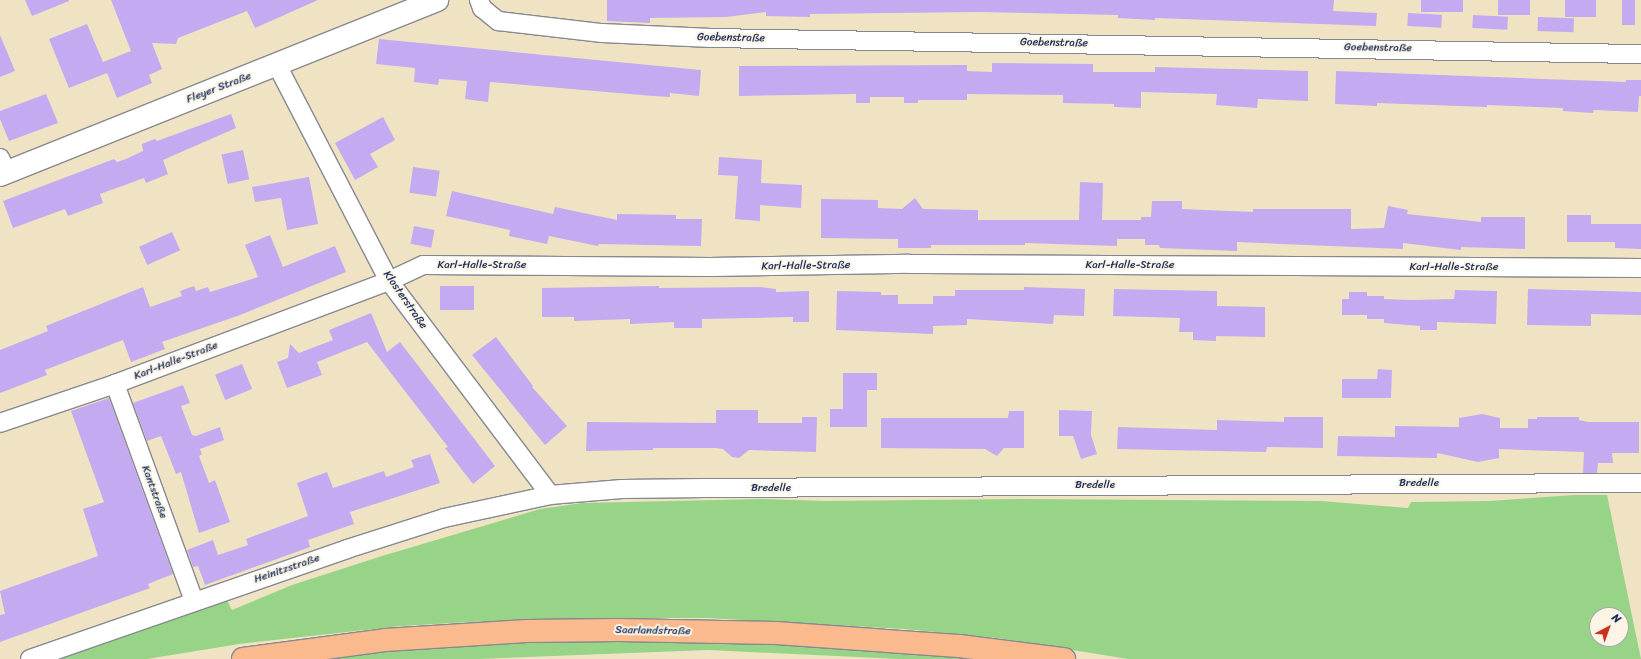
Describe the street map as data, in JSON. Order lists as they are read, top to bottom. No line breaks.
{"streets":{"highway":["Saarlandstraße"],"street":["Goebenstraße","Fleyer Straße","Karl-Halle-Straße","Klosterstraße","Bredelle","Kantstraße","Heinitzstraße"]},"crossings":[["Fleyer Straße","Klosterstraße"],["Karl-Halle-Straße","Klosterstraße"],["Karl-Halle-Straße","Kantstraße"],["Klosterstraße","Bredelle"],["Klosterstraße","Heinitzstraße"],["Bredelle","Heinitzstraße"],["Kantstraße","Heinitzstraße"]],"north":"top right"}
